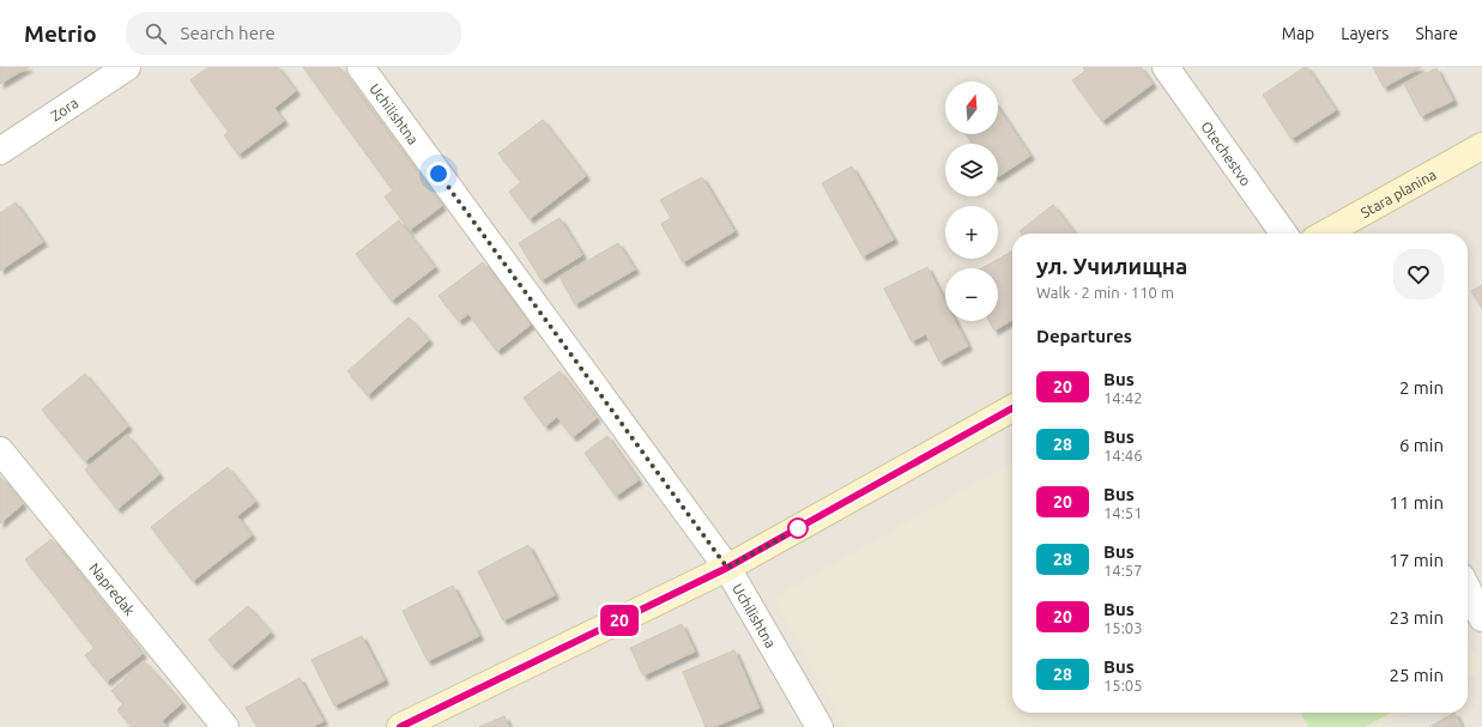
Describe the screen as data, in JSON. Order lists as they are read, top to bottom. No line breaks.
{"streets":{"street":["Zora","Uchilishtna","Otechestvo","Stara planina","Napredak"]},"lines":["bus line 20"],"north":"top","page":{"header":"Metrio","search":"Search here","nav":["Map","Layers","Share"],"on_map":"20","map_buttons":["+","−"],"heading":[["ул. Училищна","Walk · 2 min · 110 m"],"Departures"],"list":[{"mark":"20","name":"Bus","note":"14:42","value":"2 min"},{"mark":"28","name":"Bus","note":"14:46","value":"6 min"},{"mark":"20","name":"Bus","note":"14:51","value":"11 min"},{"mark":"28","name":"Bus","note":"14:57","value":"17 min"},{"mark":"20","name":"Bus","note":"15:03","value":"23 min"},{"mark":"28","name":"Bus","note":"15:05","value":"25 min"}]}}
